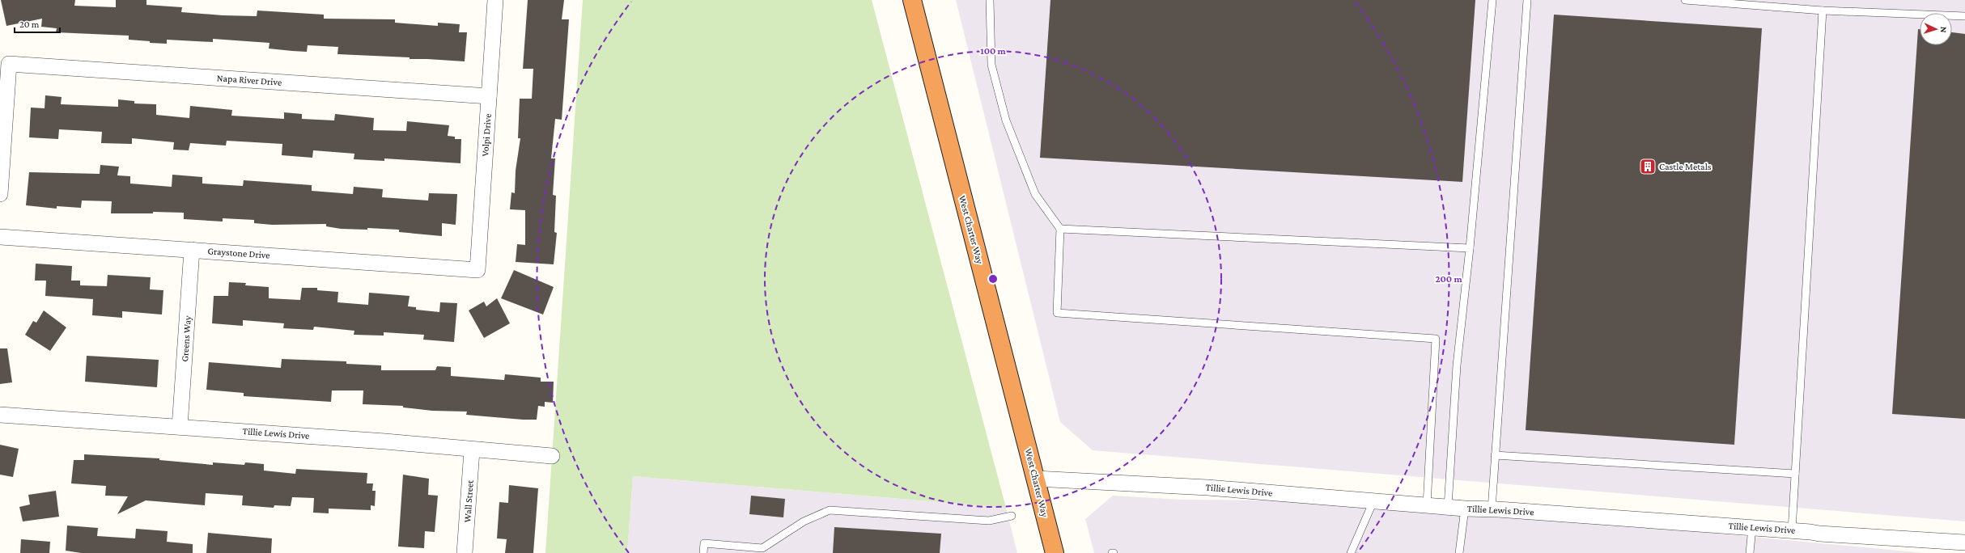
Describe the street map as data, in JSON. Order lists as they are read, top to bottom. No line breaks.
{"streets":{"highway":["West Charter Way"],"street":["Napa River Drive","Volpi Drive","Graystone Drive","Greens Way","Tillie Lewis Drive","Wall Street"]},"crossings":[["Napa River Drive","Volpi Drive"],["Volpi Drive","Graystone Drive"],["West Charter Way","Tillie Lewis Drive"],["Graystone Drive","Greens Way"],["Greens Way","Tillie Lewis Drive"],["Tillie Lewis Drive","Wall Street"]],"places":{"building":["Castle Metals"]},"scale_bar":"20 m","north":"right","rings":["100 m","200 m"]}
